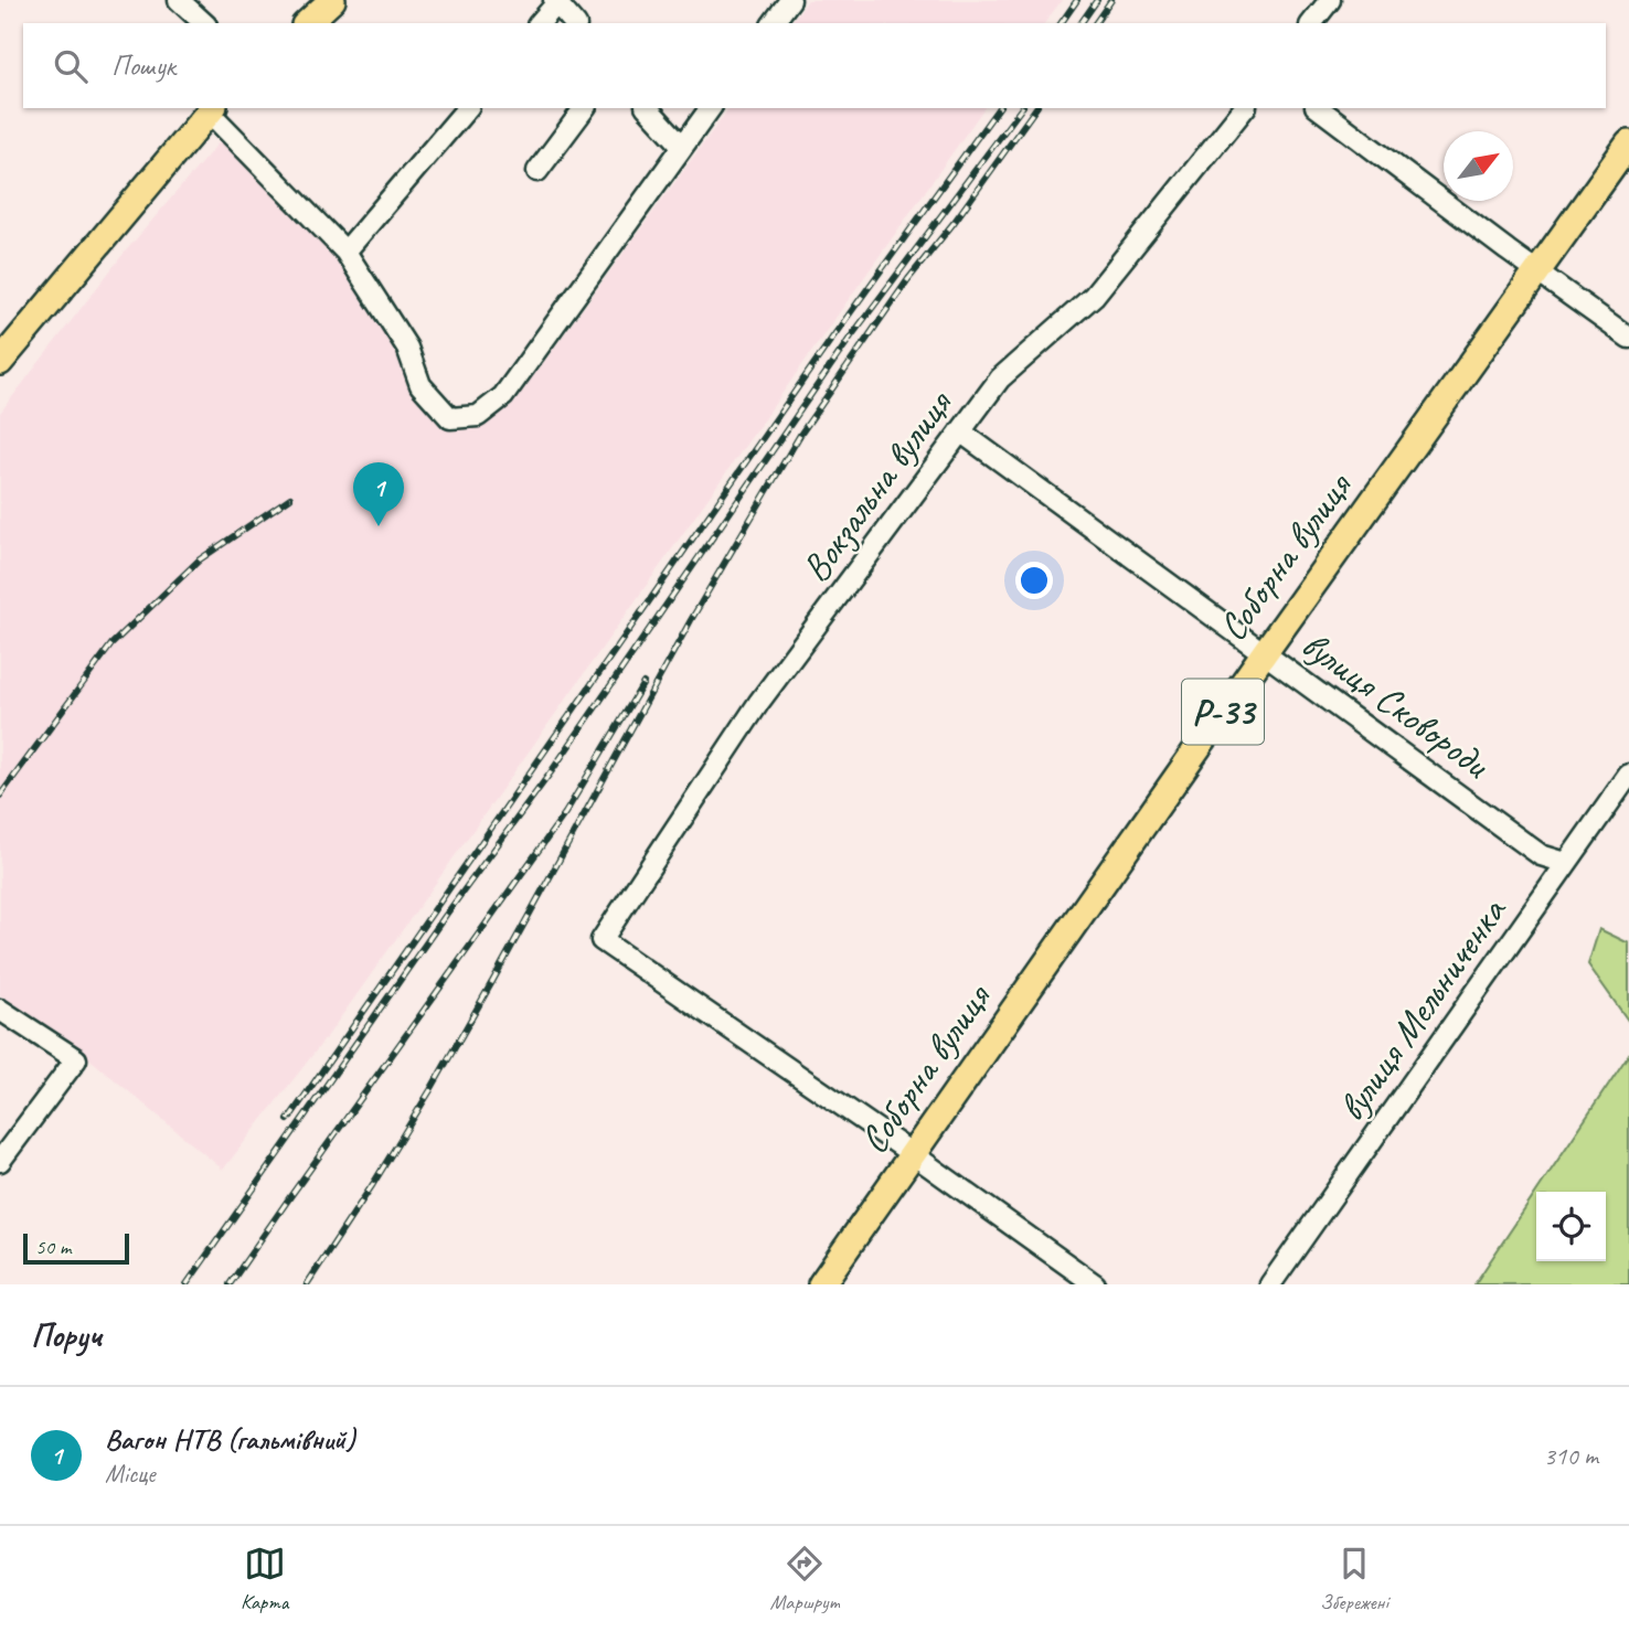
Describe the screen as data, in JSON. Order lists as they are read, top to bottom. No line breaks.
{"streets":{"main road":["Соборна вулиця","Р-33"],"street":["Вокзальна вулиця","вулиця Сковороди","вулиця Мельниченка"]},"crossings":[["Вокзальна вулиця","Соборна вулиця"],["Вокзальна вулиця","вулиця Сковороди"],["Соборна вулиця","вулиця Сковороди"],["вулиця Сковороди","вулиця Мельниченка"]],"scale_bar":"50 m","north":"top right","page":{"search":"Пошук","pins":"1","scale":"50 m","heading":"Поруч","list":[{"mark":"1","name":"Вагон НТВ (гальмівний)","note":"Місце","value":"310 m"}],"nav":["Карта","Маршрут","Збережені"]}}
